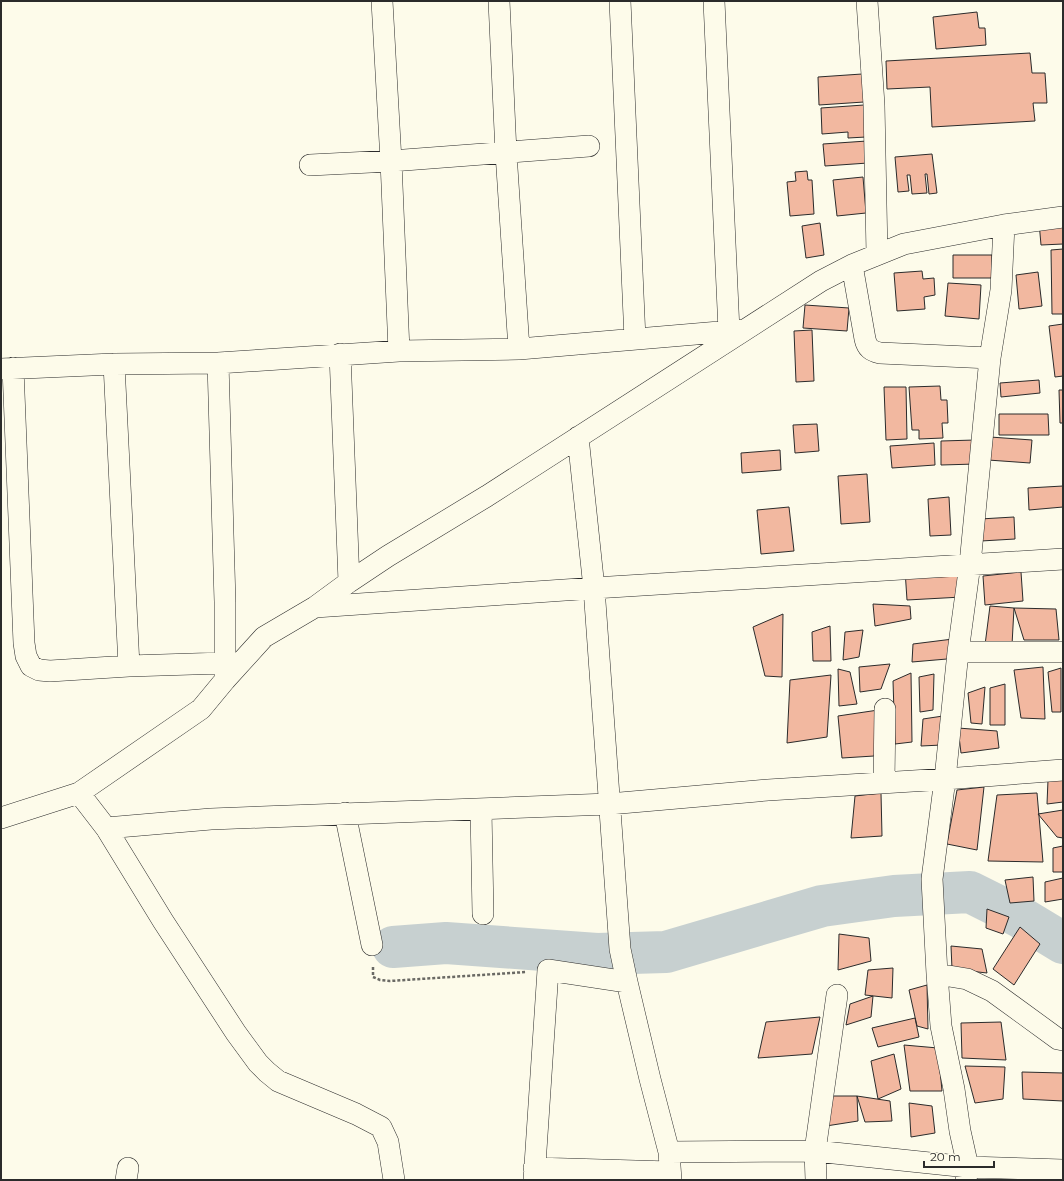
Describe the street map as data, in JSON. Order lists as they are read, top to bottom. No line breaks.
{"scale_bar":"20 m"}
